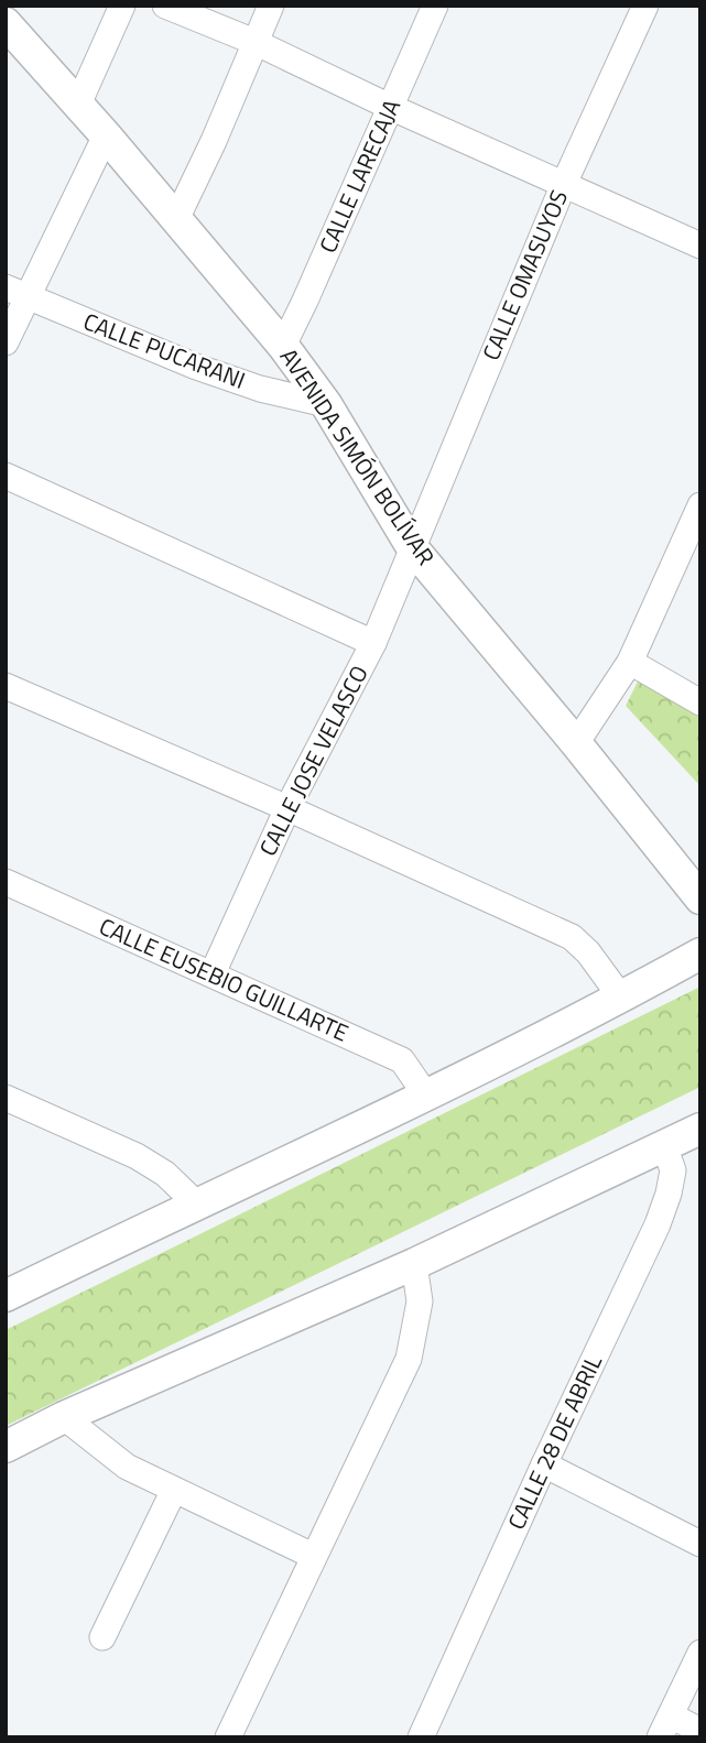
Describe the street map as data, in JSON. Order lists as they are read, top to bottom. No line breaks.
{"streets":{"street":["CALLE LARECAJA","CALLE OMASUYOS","CALLE PUCARANI","AVENIDA SIMÓN BOLÍVAR","CALLE JOSE VELASCO","CALLE EUSEBIO GUILLARTE","CALLE 28 DE ABRIL"]},"crossings":[["CALLE LARECAJA","AVENIDA SIMÓN BOLÍVAR"],["CALLE OMASUYOS","AVENIDA SIMÓN BOLÍVAR"],["CALLE OMASUYOS","CALLE JOSE VELASCO"],["CALLE PUCARANI","AVENIDA SIMÓN BOLÍVAR"],["AVENIDA SIMÓN BOLÍVAR","CALLE JOSE VELASCO"],["CALLE JOSE VELASCO","CALLE EUSEBIO GUILLARTE"]]}
